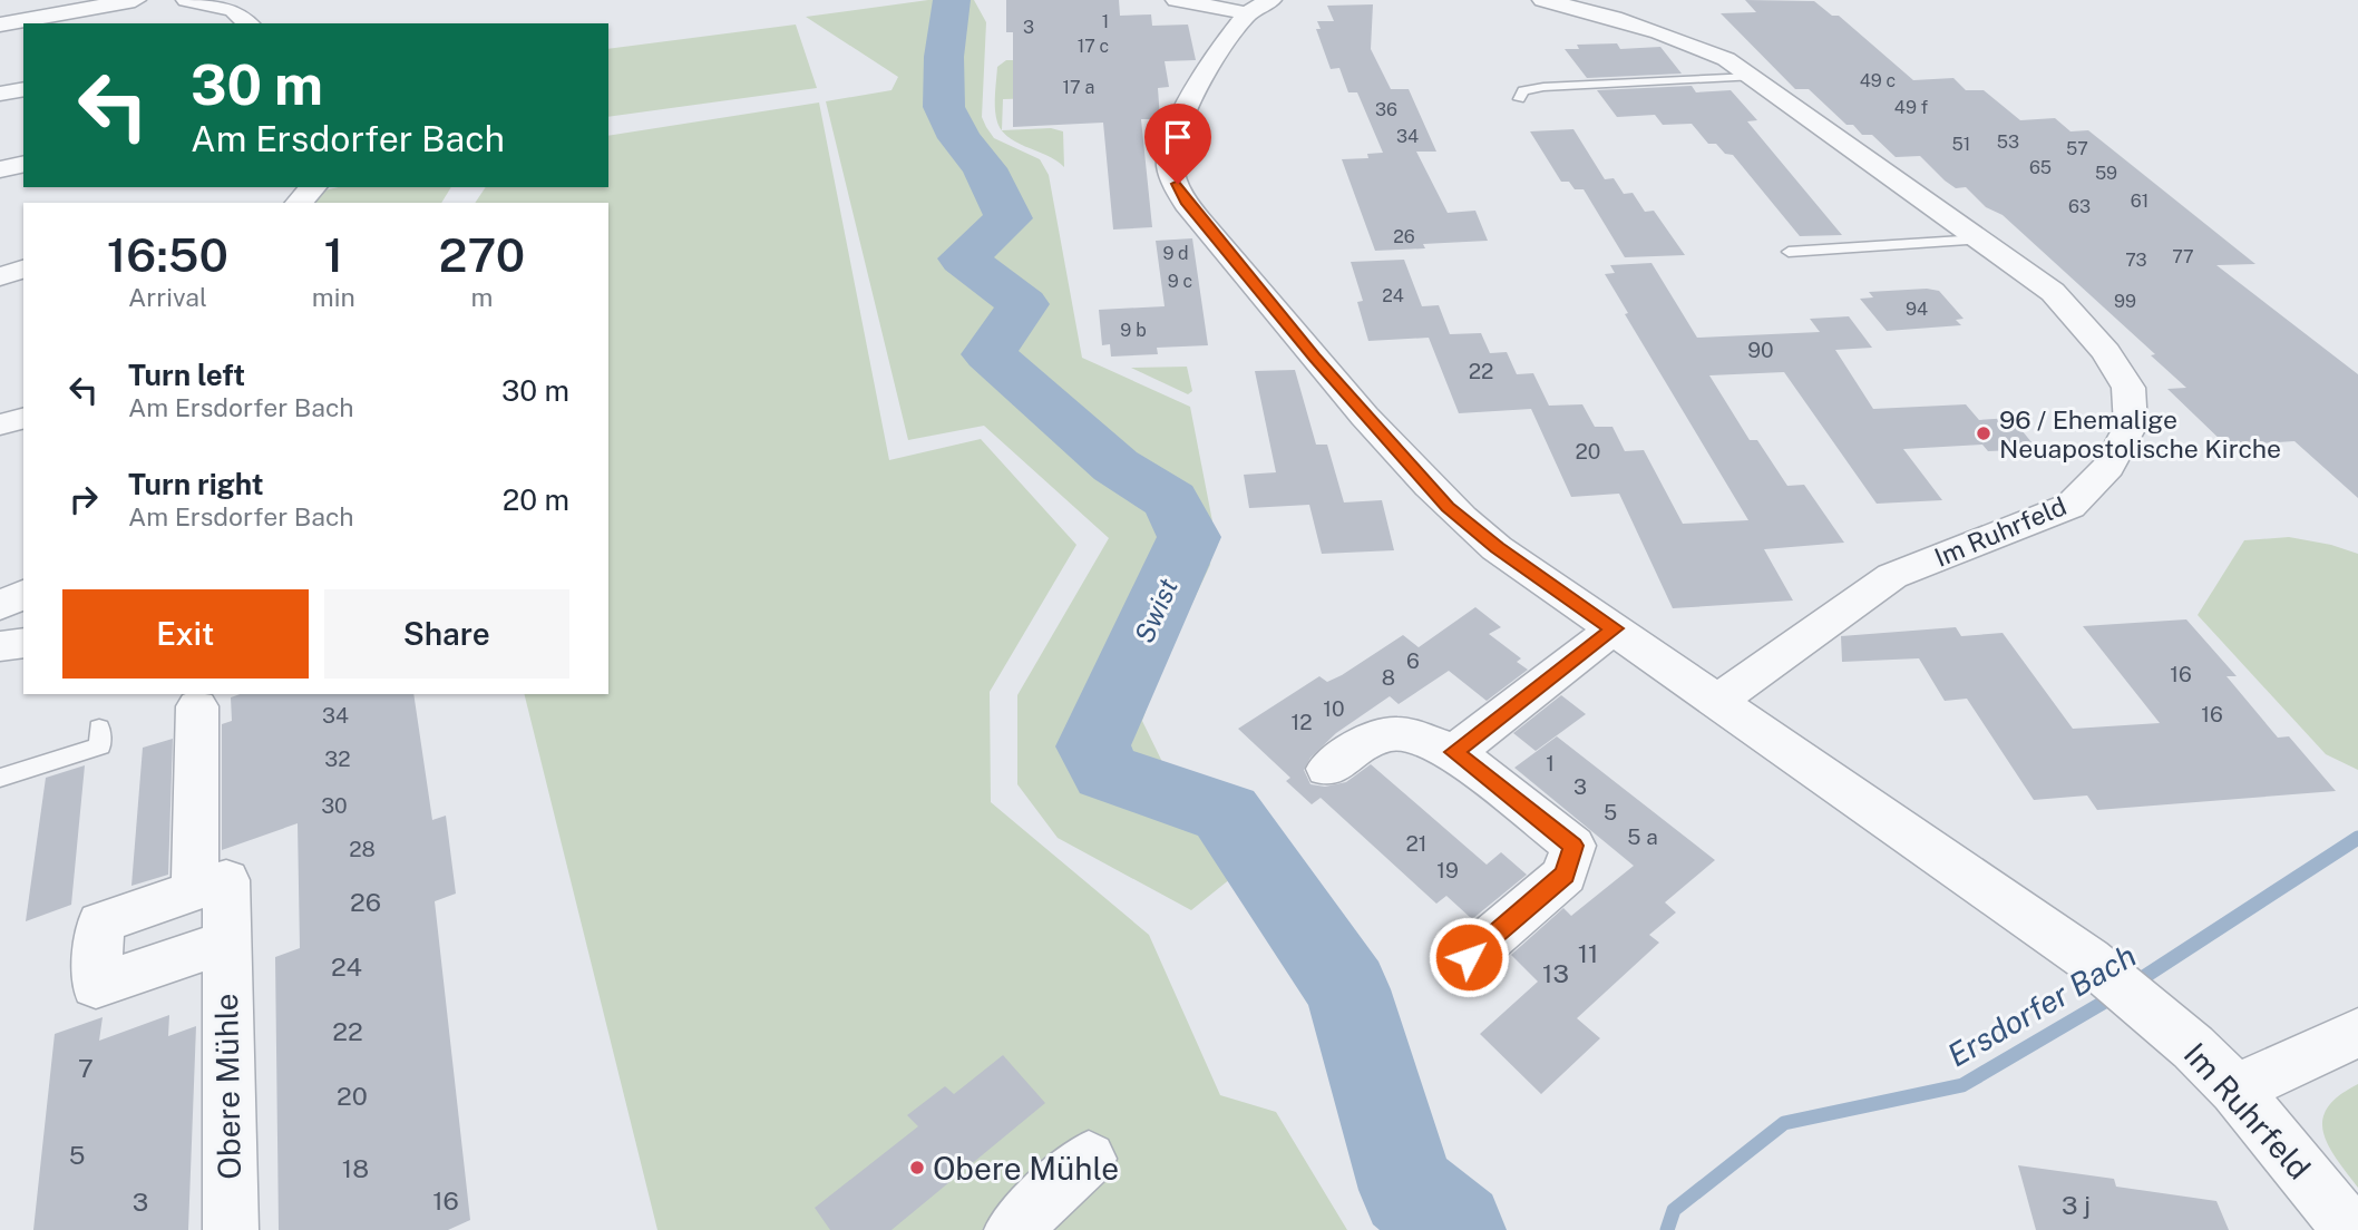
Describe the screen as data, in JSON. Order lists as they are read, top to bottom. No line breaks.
{"streets":{"street":["Im Ruhrfeld","Obere Mühle"]},"water":["Swist","Ersdorfer Bach"],"places":["96 / Ehemalige Neuapostolische Kirche","Obere Mühle"],"house_numbers":["1","3","17 c","49 c","17 a","49 f","36","34","53","51","57","65","59","61","63","26","9 d","77","73","9 c","24","99","94","9 b","90","22","20","6","16","8","10","16","34","12","32","1","3","30","5","5 a","21","28","19","26","11","24","13","22","7","20","5","18","16","3","3 j"],"page":{"turn":["30 m","Am Ersdorfer Bach"],"eta":["16:50","Arrival","1","min","270","m"],"list":[{"name":"Turn left","note":"Am Ersdorfer Bach","value":"30 m"},{"name":"Turn right","note":"Am Ersdorfer Bach","value":"20 m"}],"buttons":["Exit","Share"]}}
